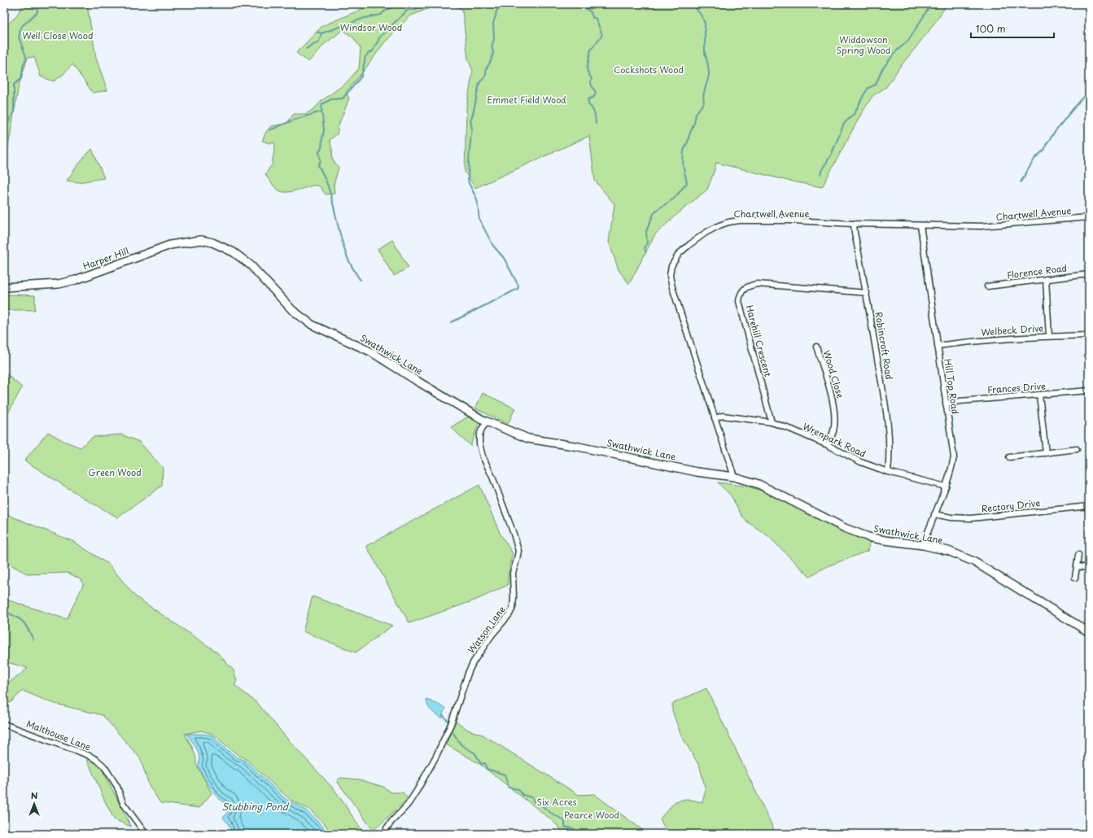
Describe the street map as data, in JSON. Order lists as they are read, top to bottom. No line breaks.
{"streets":{"street":["Chartwell Avenue","Harper Hill","Florence Road","Welbeck Drive","Harehill Crescent","Robincroft Road","Swathwick Lane","Wood Close","Hill Top Road","Frances Drive","Wrenpark Road","Rectory Drive","Watson Lane","Malthouse Lane"]},"crossings":[["Chartwell Avenue","Robincroft Road"],["Chartwell Avenue","Swathwick Lane"],["Chartwell Avenue","Hill Top Road"],["Chartwell Avenue","Wrenpark Road"],["Harper Hill","Swathwick Lane"],["Welbeck Drive","Hill Top Road"],["Harehill Crescent","Robincroft Road"],["Harehill Crescent","Wrenpark Road"],["Robincroft Road","Wrenpark Road"],["Swathwick Lane","Hill Top Road"],["Swathwick Lane","Watson Lane"],["Wood Close","Wrenpark Road"],["Hill Top Road","Frances Drive"],["Hill Top Road","Wrenpark Road"],["Hill Top Road","Rectory Drive"]],"water":["Stubbing Pond"],"parks":["Windsor Wood","Well Close Wood","Widdowson Spring Wood","Cockshots Wood","Emmet Field Wood","Green Wood","Six Acres","Pearce Wood"],"scale_bar":"100 m","north":"top"}
